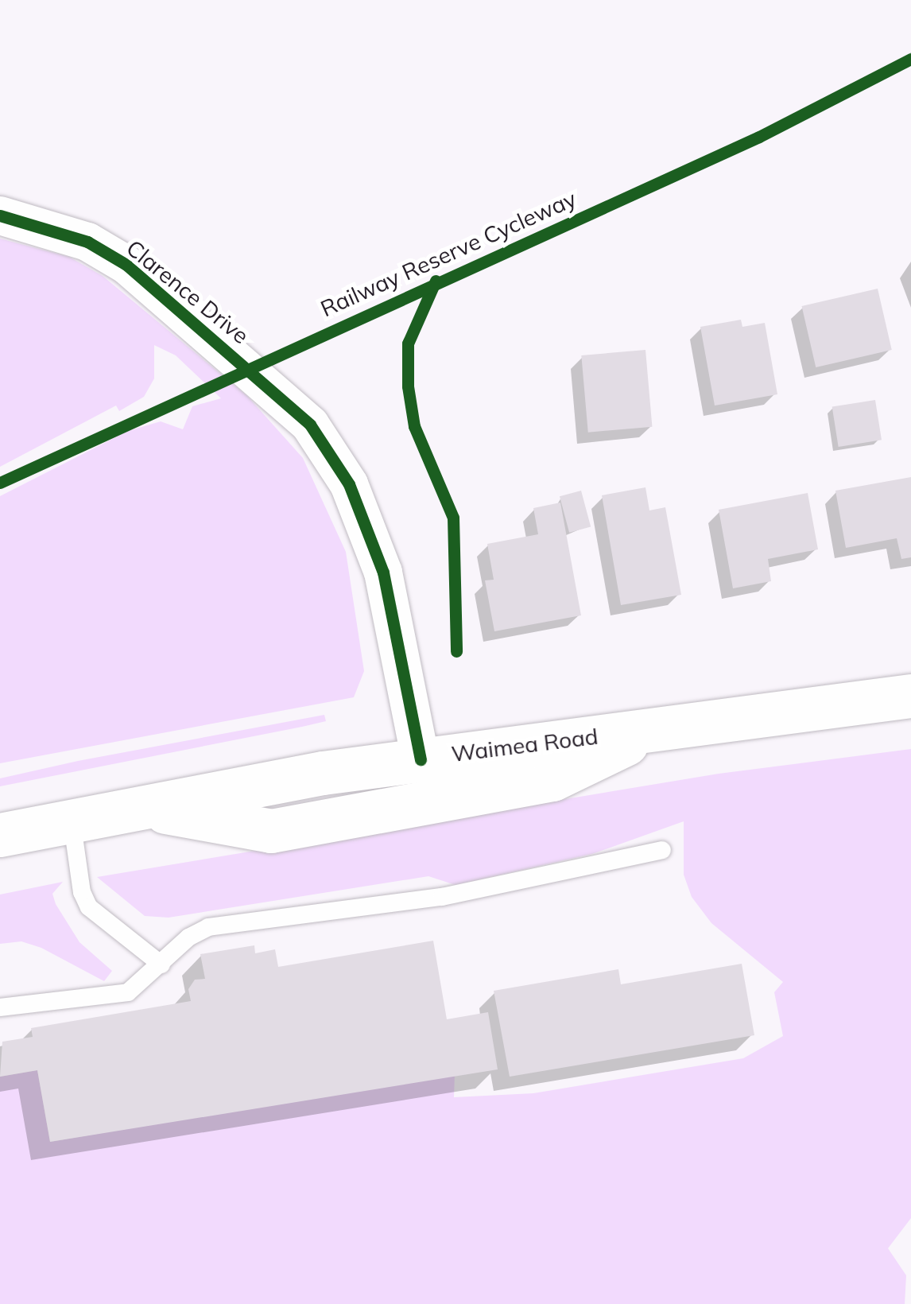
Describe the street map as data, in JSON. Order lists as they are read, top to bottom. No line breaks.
{"streets":{"main road":["Waimea Road"],"street":["Clarence Drive"],"cycle path":["Railway Reserve Cycleway"]},"crossings":[["Clarence Drive","Waimea Road"]]}
